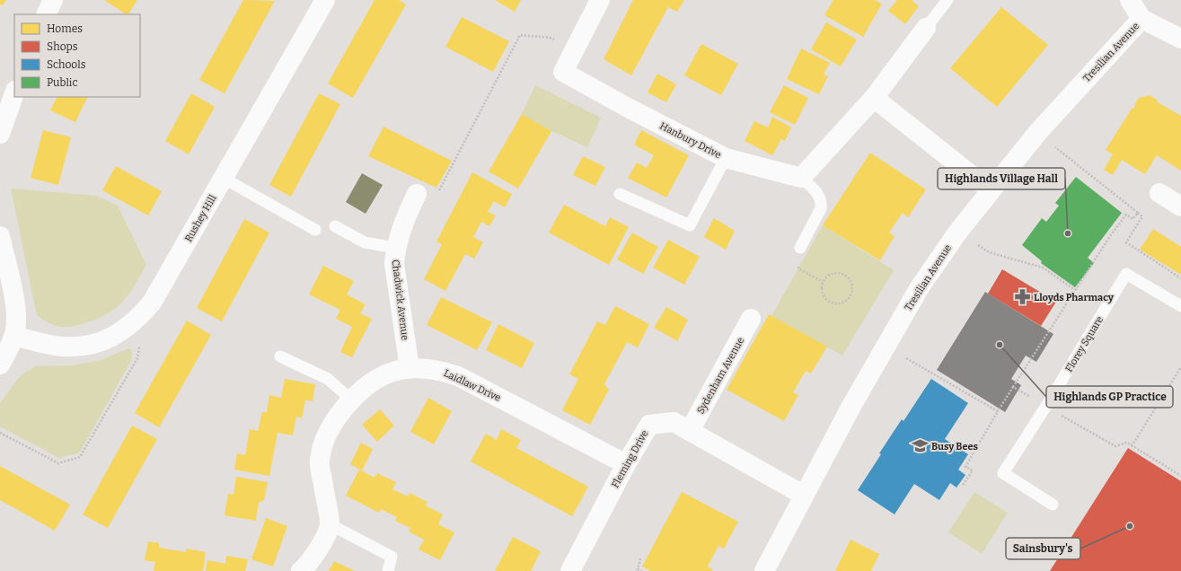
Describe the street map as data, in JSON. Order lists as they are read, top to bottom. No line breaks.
{"streets":{"street":["Tresilian Avenue","Hanbury Drive","Rushey Hill","Chadwick Avenue","Sydenham Avenue","Laidlaw Drive","Fleming Drive"],"lane":["Florey Square"]},"crossings":[["Tresilian Avenue","Fleming Drive"],["Chadwick Avenue","Laidlaw Drive"],["Sydenham Avenue","Fleming Drive"],["Laidlaw Drive","Fleming Drive"]],"places":{"other":["Highlands Village Hall","Highlands GP Practice","Sainsbury's"],"pharmacy":["Lloyds Pharmacy"],"school or university":["Busy Bees"]},"legend":["Homes","Shops","Schools","Public"]}
